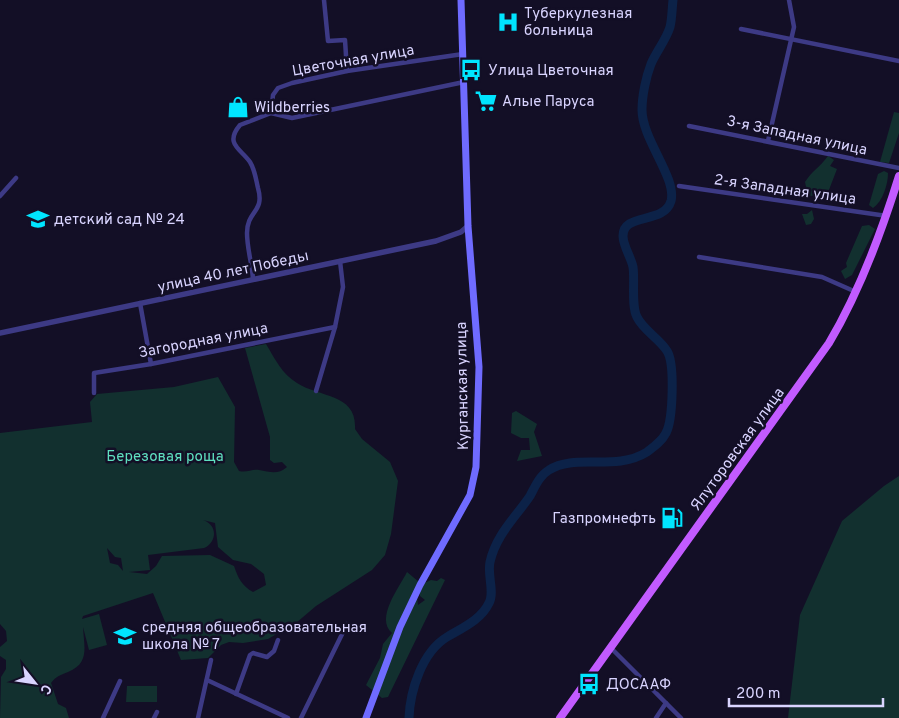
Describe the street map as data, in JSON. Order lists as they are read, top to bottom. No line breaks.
{"streets":{"main road":["Курганская улица","Ялуторовская улица"],"street":["Цветочная улица","3-я Западная улица","2-я Западная улица","улица 40 лет Победы","Загородная улица"]},"crossings":[["Цветочная улица","Курганская улица"],["2-я Западная улица","Ялуторовская улица"],["улица 40 лет Победы","Курганская улица"]],"parks":["Березовая роща"],"places":{"hospital":["Туберкулезная больница"],"bus stop":["Улица Цветочная","ДОСААФ"],"supermarket":["Алые Паруса"],"shop":["Wildberries"],"school or university":["детский сад № 24","средняя общеобразовательная школа № 7"],"fuel station":["Газпромнефть"]},"scale_bar":"200 m","north":"bottom right"}
